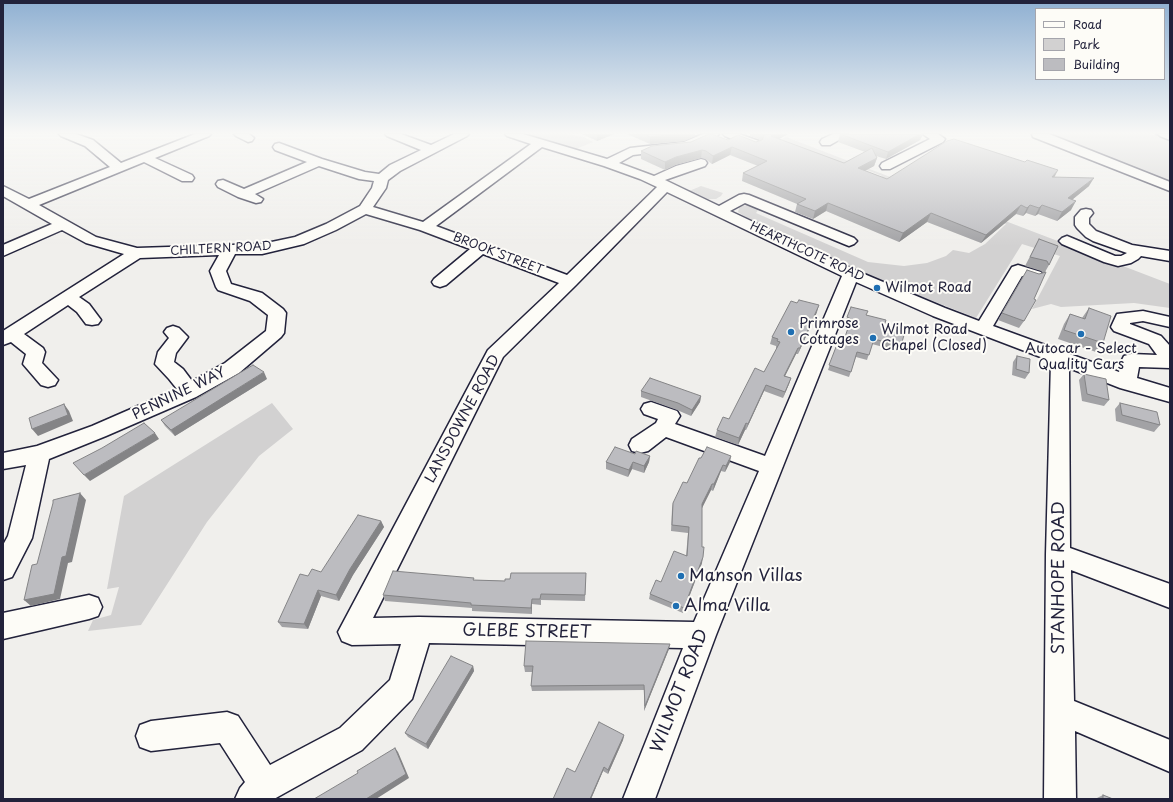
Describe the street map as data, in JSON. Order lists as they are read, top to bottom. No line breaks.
{"streets":{"street":["CHILTERN ROAD","HEARTHCOTE ROAD","BROOK STREET","PENNINE WAY","LANSDOWNE ROAD","STANHOPE ROAD","GLEBE STREET","WILMOT ROAD"]},"crossings":[["CHILTERN ROAD","BROOK STREET"],["CHILTERN ROAD","PENNINE WAY"],["HEARTHCOTE ROAD","LANSDOWNE ROAD"],["HEARTHCOTE ROAD","STANHOPE ROAD"],["HEARTHCOTE ROAD","WILMOT ROAD"],["BROOK STREET","LANSDOWNE ROAD"],["LANSDOWNE ROAD","GLEBE STREET"],["GLEBE STREET","WILMOT ROAD"]],"places":["Wilmot Road","Primrose Cottages","Autocar - Select Quality Cars","Wilmot Road Chapel (Closed)","Manson Villas","Alma Villa"],"legend":["Road","Park","Building"]}
